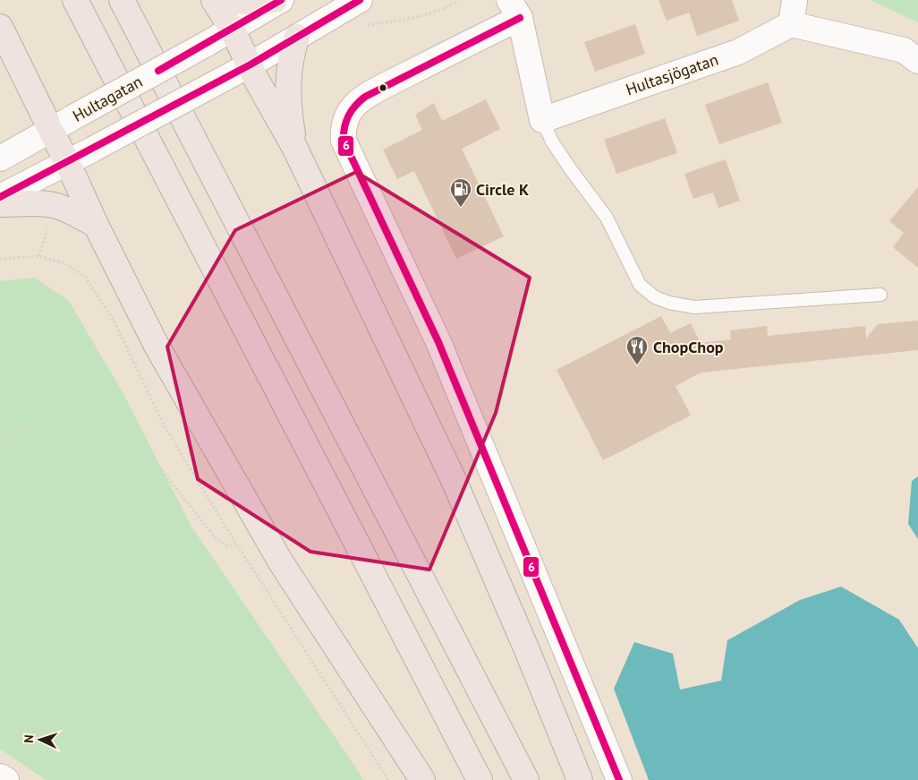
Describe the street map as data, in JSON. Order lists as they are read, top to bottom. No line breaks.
{"streets":{"street":["Hultasjögatan","Hultagatan"]},"places":{"fuel station":["Circle K"],"restaurant":["ChopChop"]},"lines":["transit line 6"],"north":"left"}
